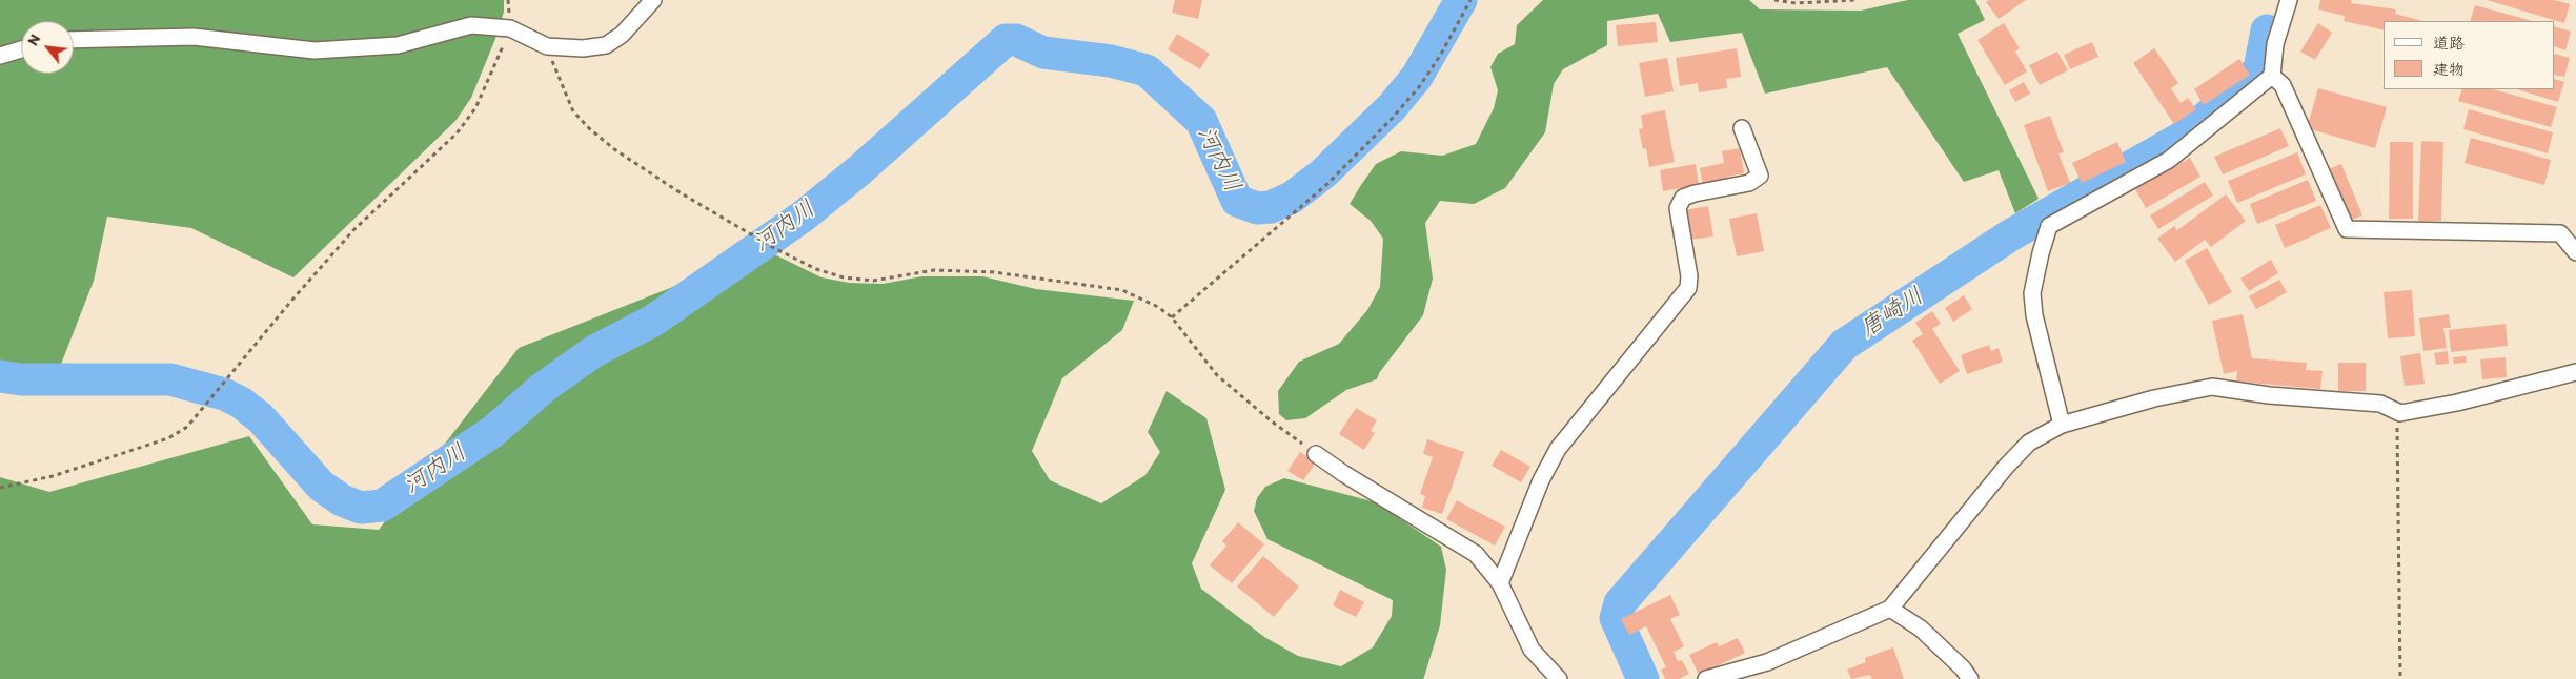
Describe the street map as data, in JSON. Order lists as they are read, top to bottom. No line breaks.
{"water":["河内川","唐崎川"],"legend":["道路","建物"],"north":"top left"}
